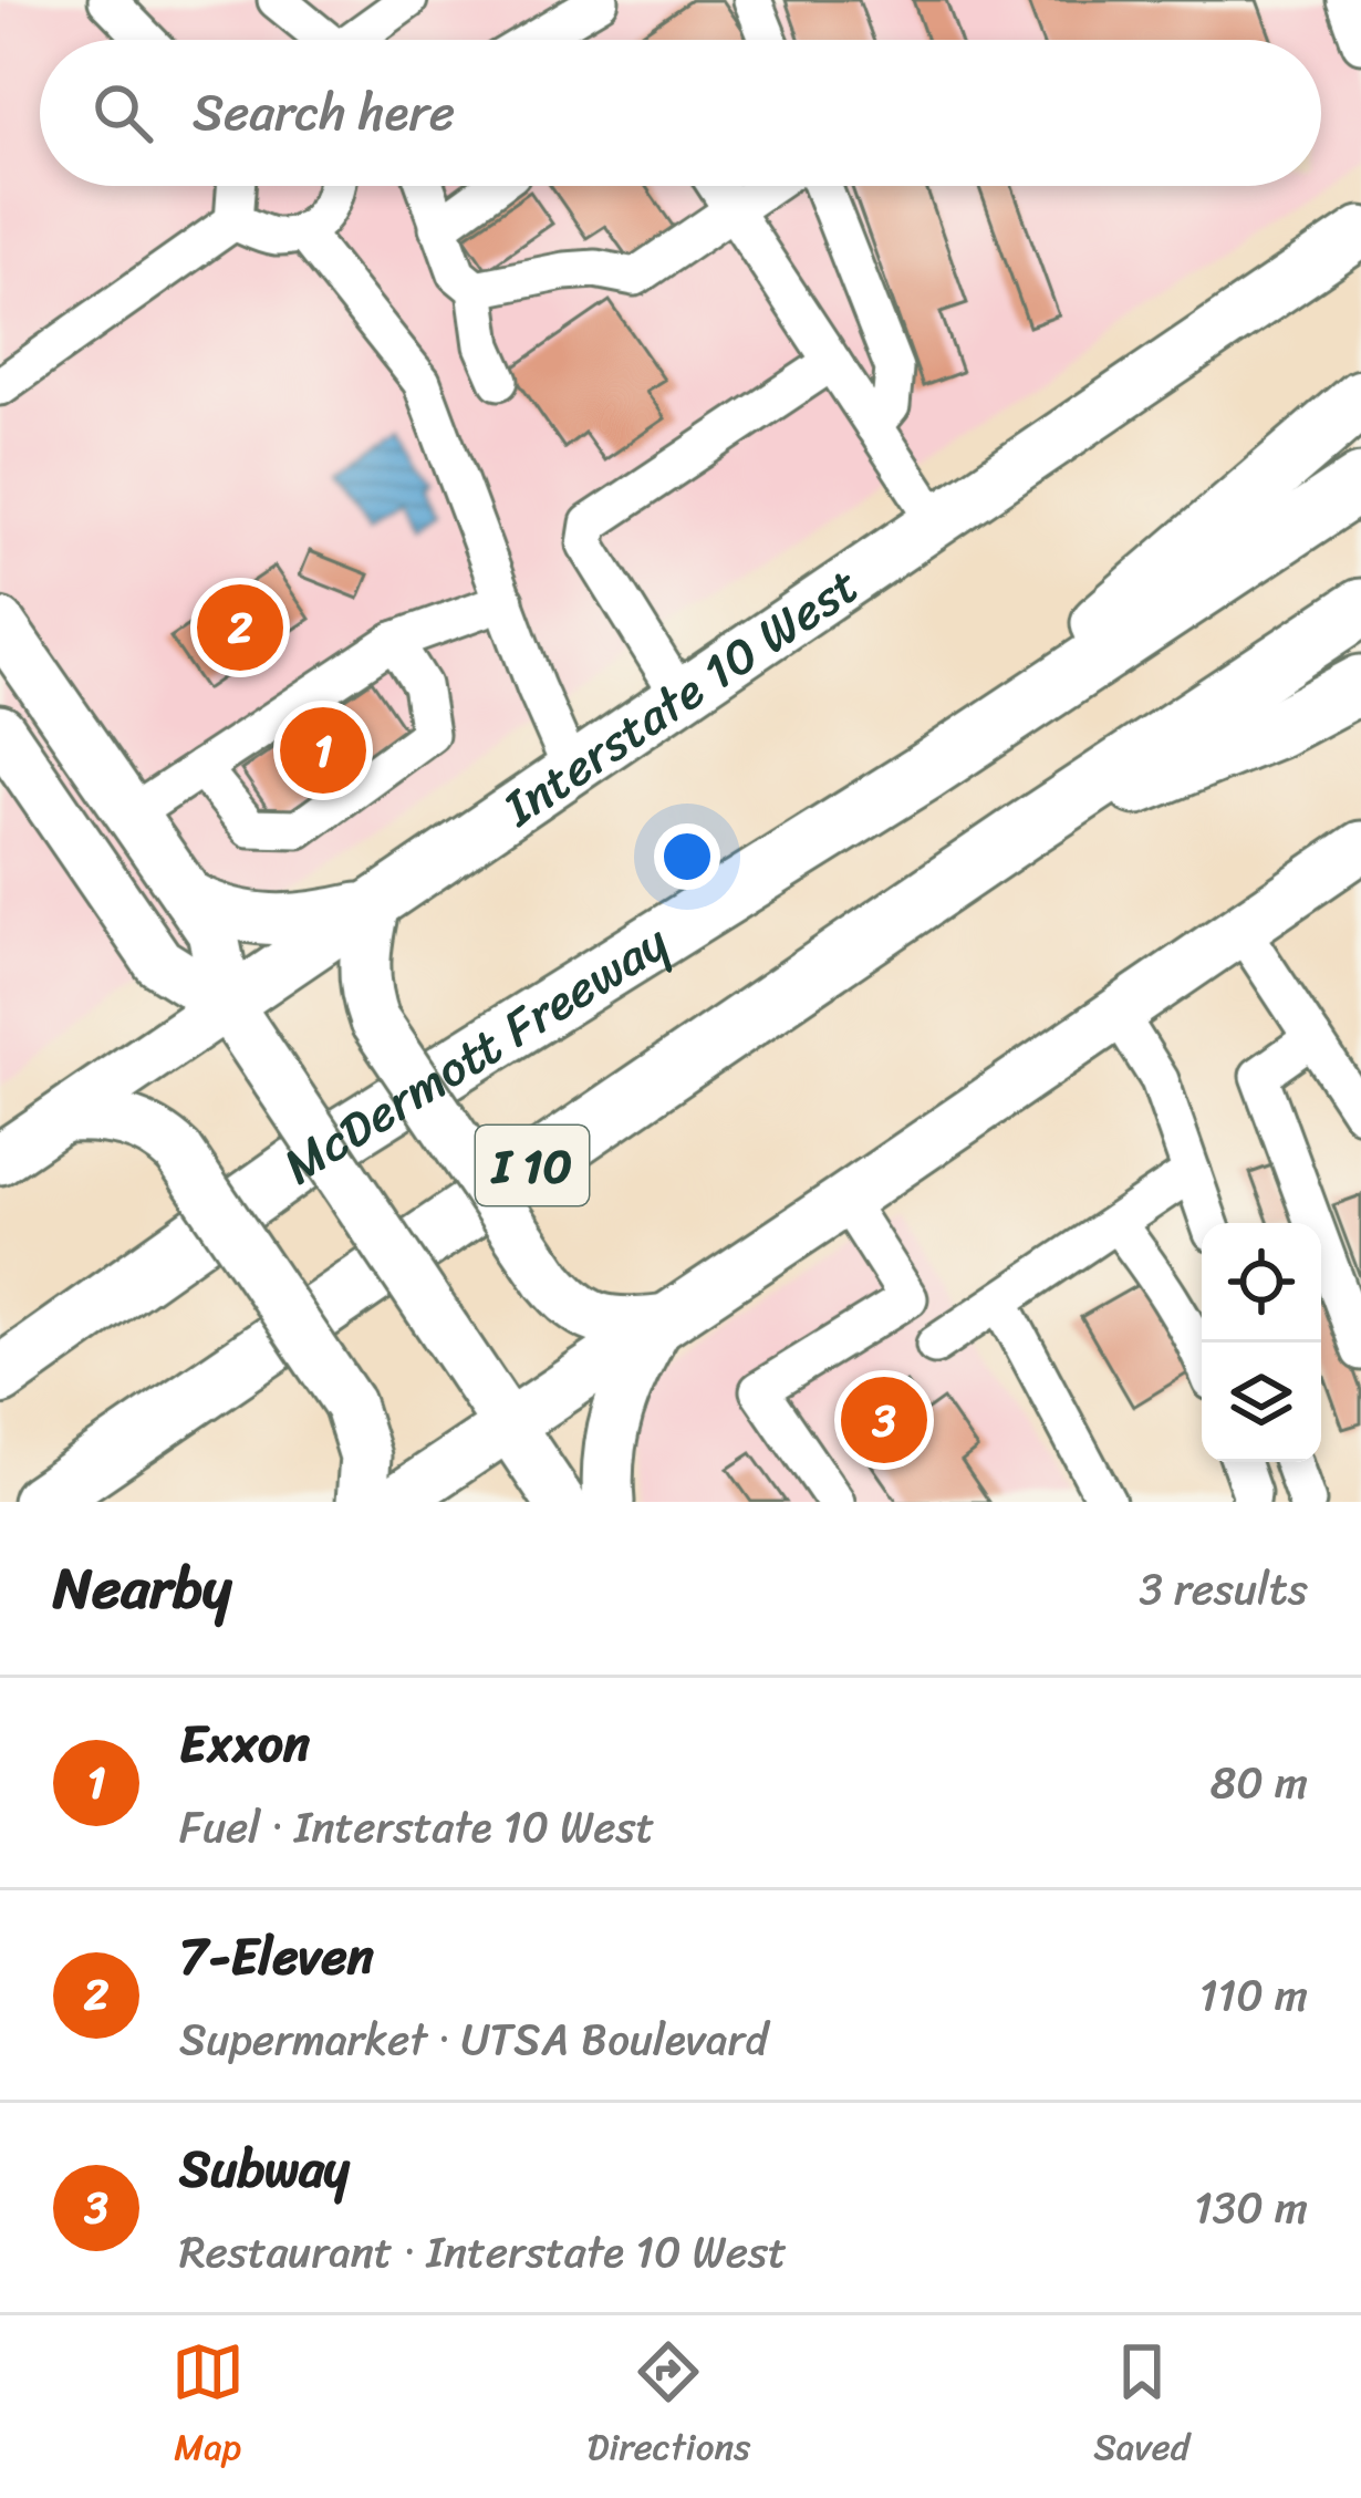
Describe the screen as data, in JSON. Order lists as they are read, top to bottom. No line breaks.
{"streets":{"highway":["McDermott Freeway","I 10"],"main road":["Interstate 10 West"]},"page":{"search":"Search here","pins":["2","1","3"],"heading":["Nearby","3 results"],"list":[{"mark":"1","name":"Exxon","note":"Fuel · Interstate 10 West","value":"80 m"},{"mark":"2","name":"7-Eleven","note":"Supermarket · UTSA Boulevard","value":"110 m"},{"mark":"3","name":"Subway","note":"Restaurant · Interstate 10 West","value":"130 m"}],"nav":["Map","Directions","Saved"]}}
